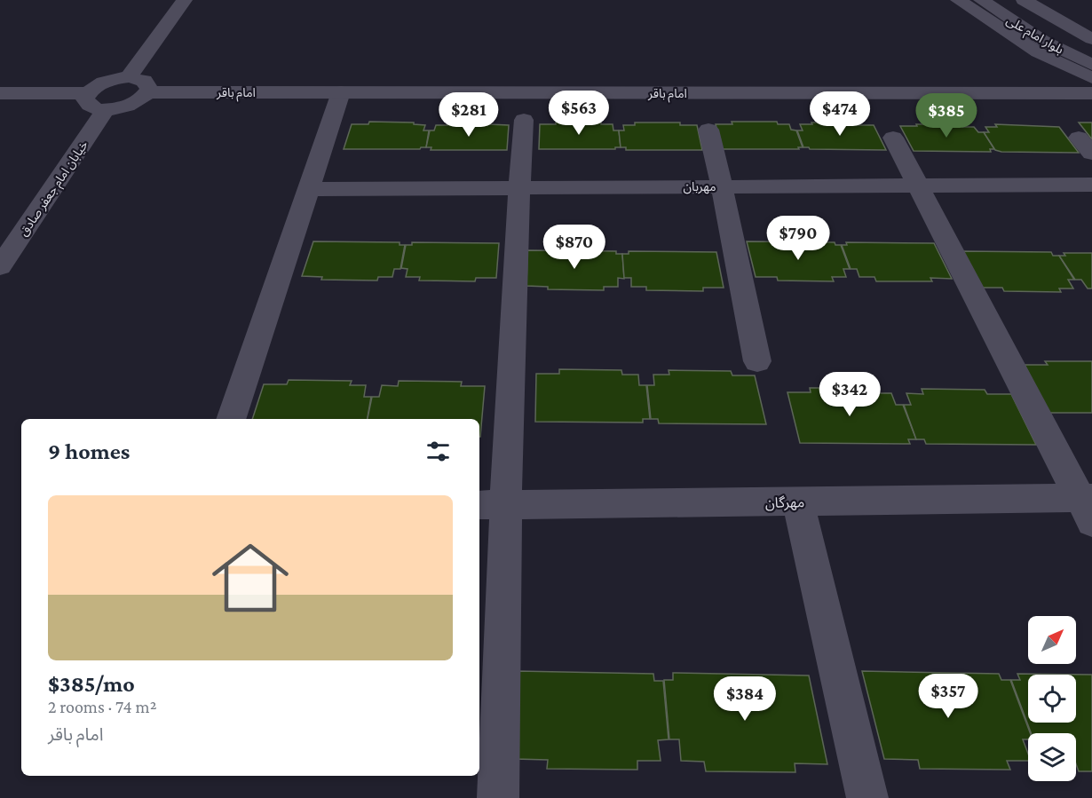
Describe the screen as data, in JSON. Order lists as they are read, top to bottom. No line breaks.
{"streets":{"street":["بلوار امام علی","امام باقر","مهربان","خیابان امام جعفر صادق","مهرگان"]},"north":"top right","page":{"price":["$563","$474","$281","$385","$790","$870","$342","$357","$384"],"heading":"9 homes","list":[{"name":"$385/mo","note":"2 rooms · 74 m² · امام باقر"}]}}
